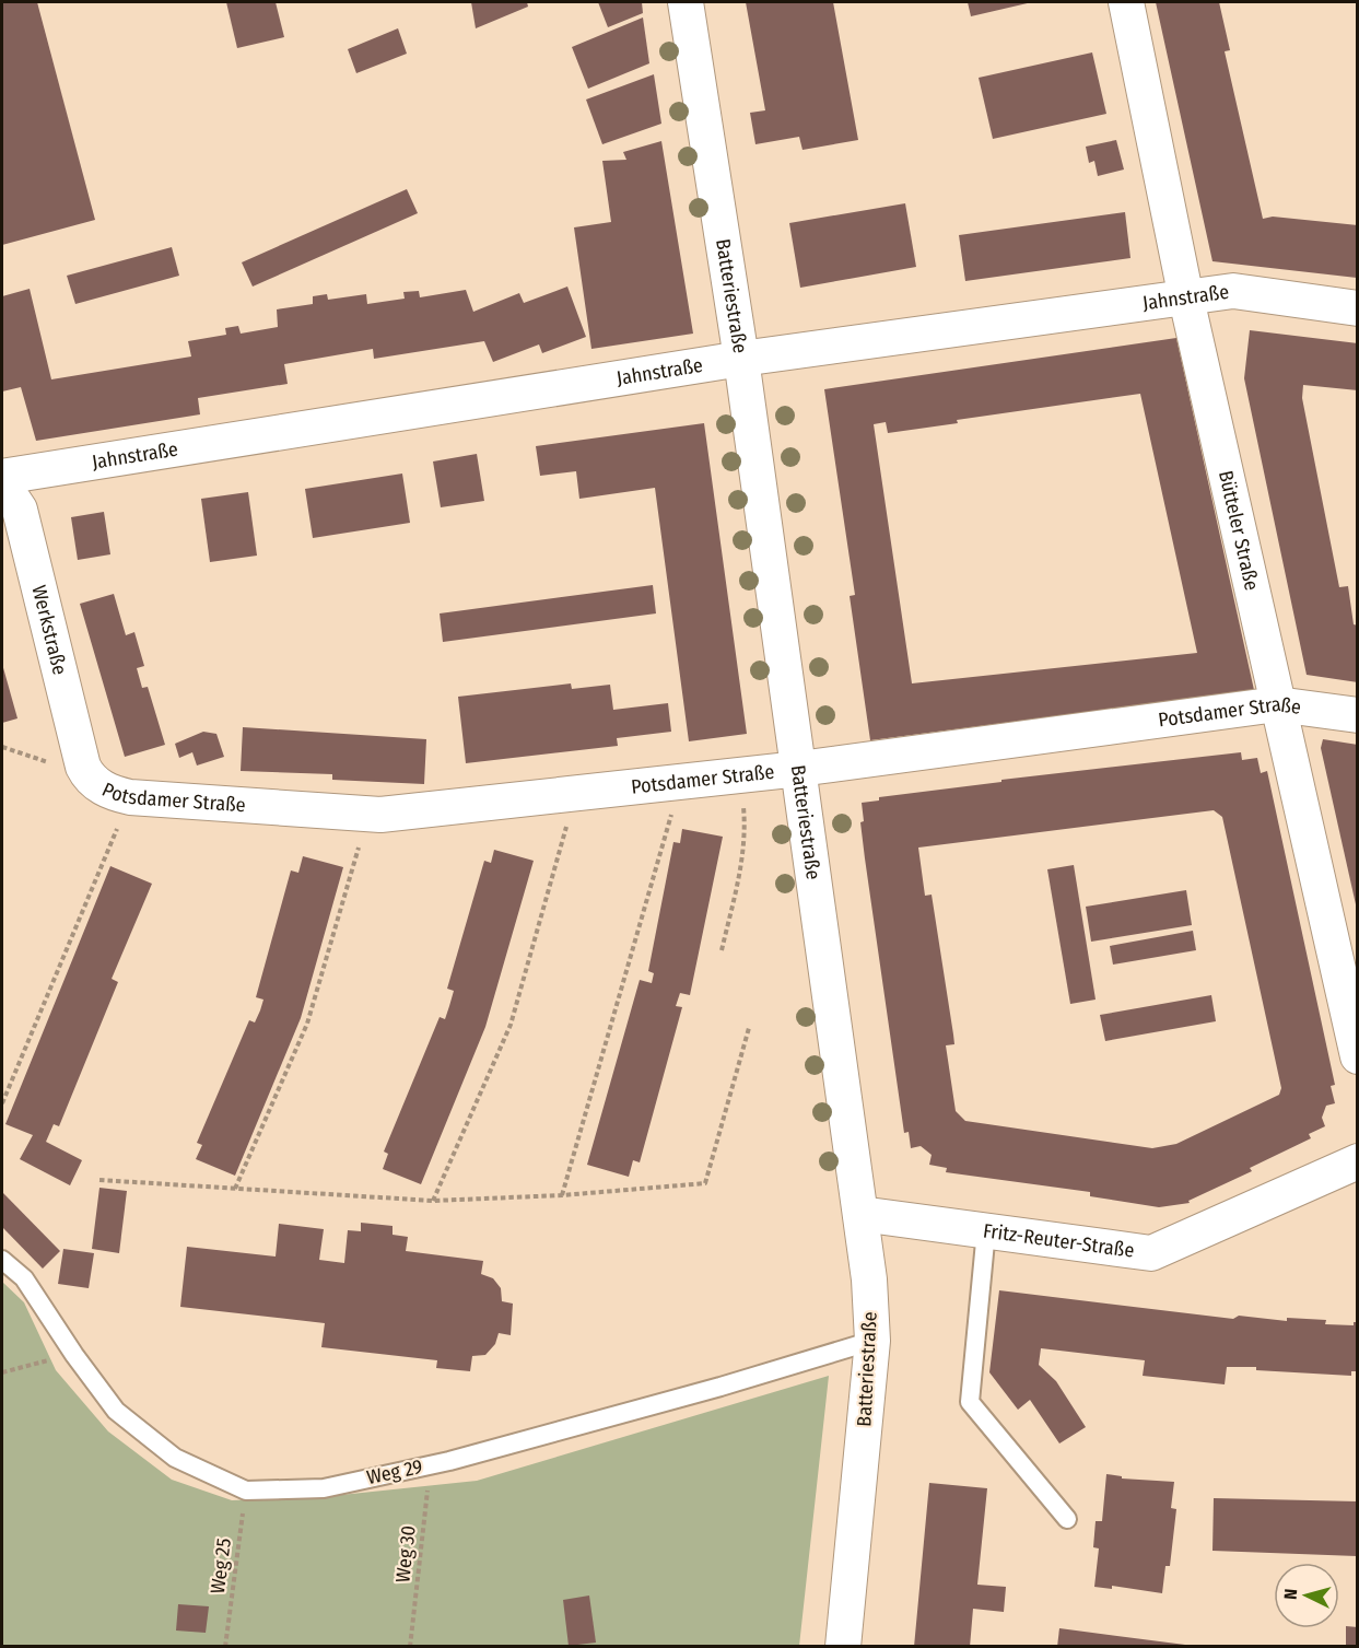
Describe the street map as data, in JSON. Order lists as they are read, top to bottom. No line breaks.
{"streets":{"street":["Batteriestraße","Jahnstraße","Bütteler Straße","Werkstraße","Potsdamer Straße","Fritz-Reuter-Straße"],"lane":["Weg 29"],"path":["Weg 30","Weg 25"]},"crossings":[["Batteriestraße","Jahnstraße"],["Batteriestraße","Potsdamer Straße"],["Batteriestraße","Fritz-Reuter-Straße"],["Batteriestraße","Weg 29"],["Jahnstraße","Bütteler Straße"],["Bütteler Straße","Potsdamer Straße"],["Werkstraße","Potsdamer Straße"],["Weg 29","Weg 30"],["Weg 29","Weg 25"]],"north":"left"}
